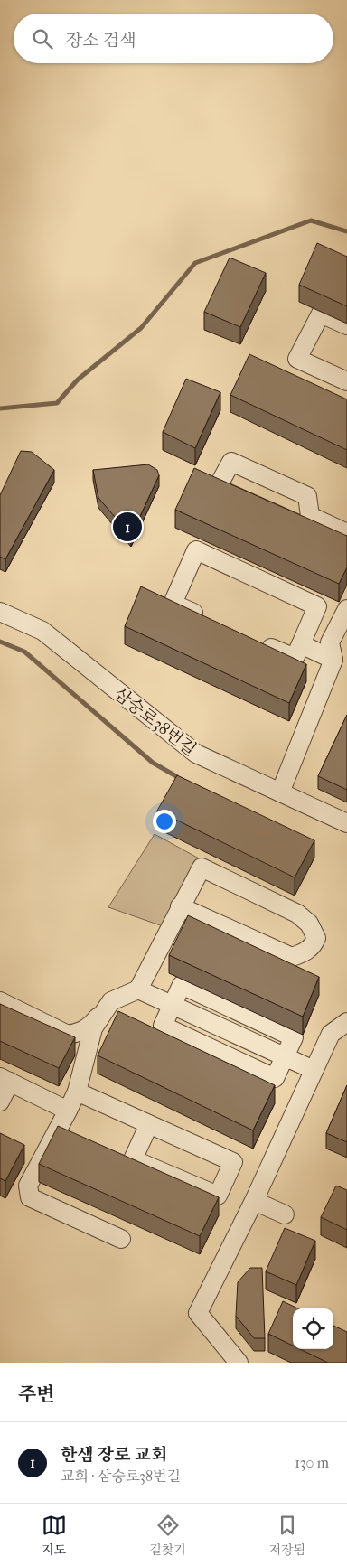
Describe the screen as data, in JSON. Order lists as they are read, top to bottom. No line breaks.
{"streets":{"street":["삼숭로38번길"]},"page":{"search":"장소 검색","pins":"1","heading":"주변","list":[{"mark":"1","name":"한샘 장로 교회","note":"교회 · 삼숭로38번길","value":"130 m"}],"nav":["지도","길찾기","저장됨"]}}
